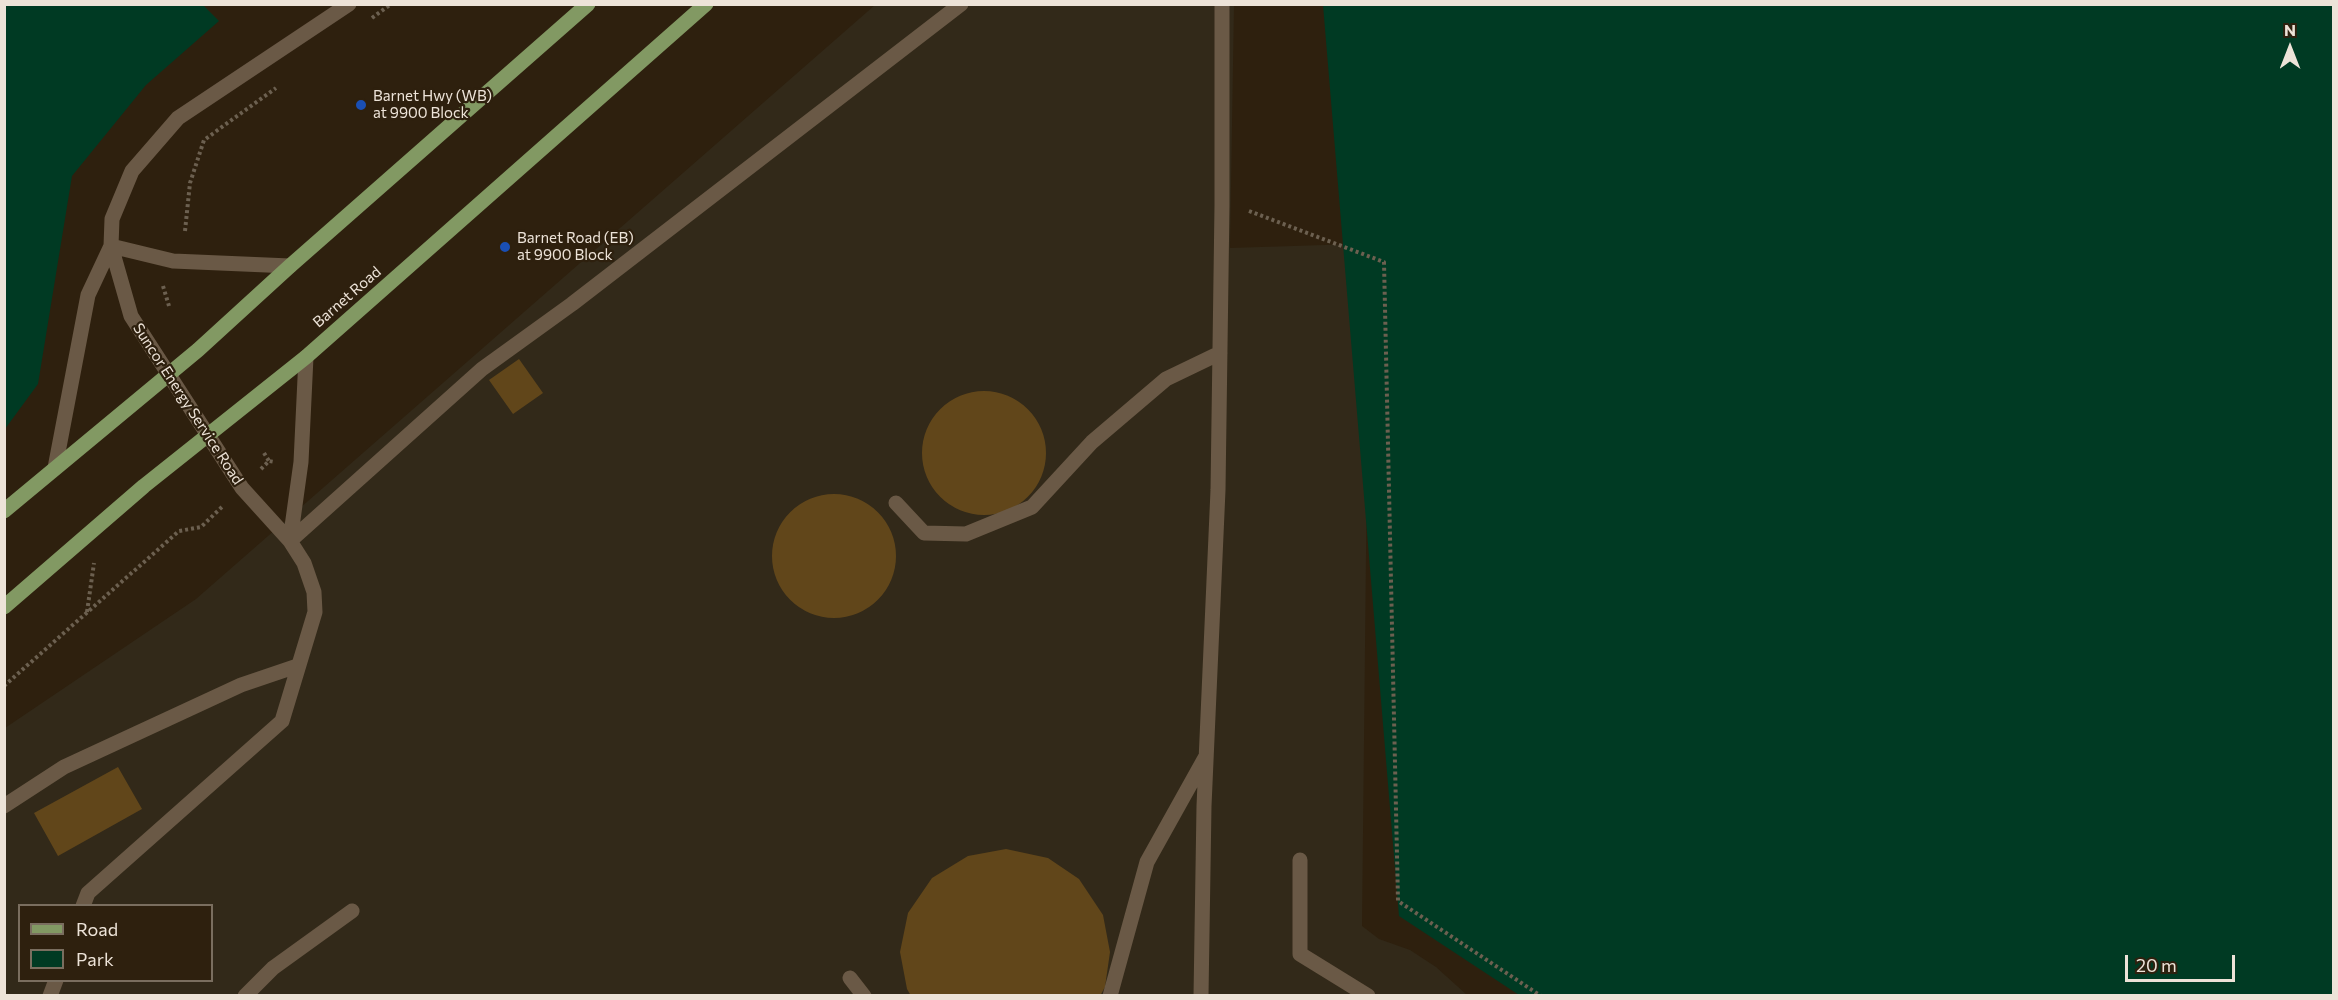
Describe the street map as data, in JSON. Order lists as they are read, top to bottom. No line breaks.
{"streets":{"main road":["Barnet Road"],"lane":["Suncor Energy Service Road"]},"crossings":[["Barnet Road","Suncor Energy Service Road"]],"places":["Barnet Hwy (WB) at 9900 Block","Barnet Road (EB) at 9900 Block"],"legend":["Road","Park"],"scale_bar":"20 m","north":"top"}
